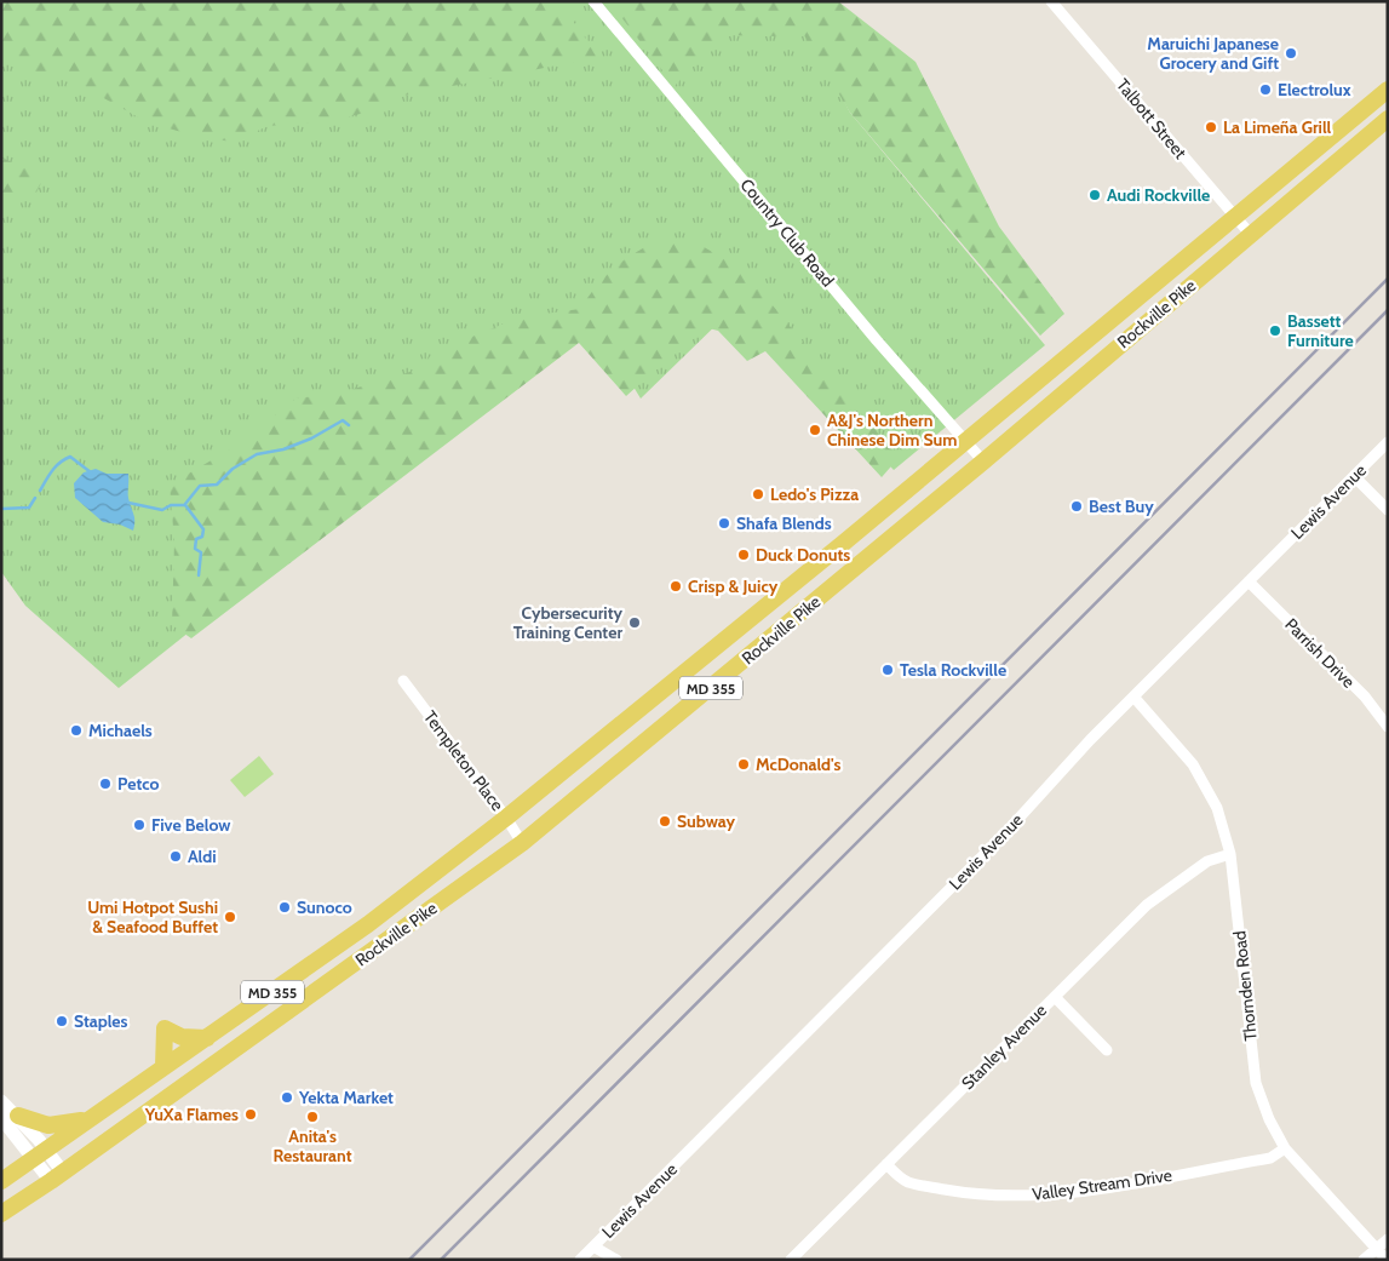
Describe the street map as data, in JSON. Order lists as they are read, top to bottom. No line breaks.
{"streets":{"main road":["Rockville Pike","MD 355"],"street":["Talbott Street","Country Club Road","Lewis Avenue","Parrish Drive","Templeton Place","Thornden Road","Stanley Avenue","Valley Stream Drive"]},"crossings":[["Talbott Street","Rockville Pike"],["Country Club Road","Rockville Pike"],["Rockville Pike","Templeton Place"],["Lewis Avenue","Parrish Drive"],["Lewis Avenue","Thornden Road"],["Thornden Road","Stanley Avenue"],["Thornden Road","Valley Stream Drive"],["Stanley Avenue","Valley Stream Drive"]],"places":["Maruichi Japanese Grocery and Gift","Electrolux","La Limeña Grill","Audi Rockville","Bassett Furniture","A&J's Northern Chinese Dim Sum","Ledo's Pizza","Best Buy","Shafa Blends","Duck Donuts","Crisp & Juicy","Cybersecurity Training Center","Tesla Rockville","Michaels","McDonald's","Petco","Subway","Five Below","Aldi","Sunoco","Umi Hotpot Sushi & Seafood Buffet","Staples","Yekta Market","YuXa Flames","Anita's Restaurant"]}
